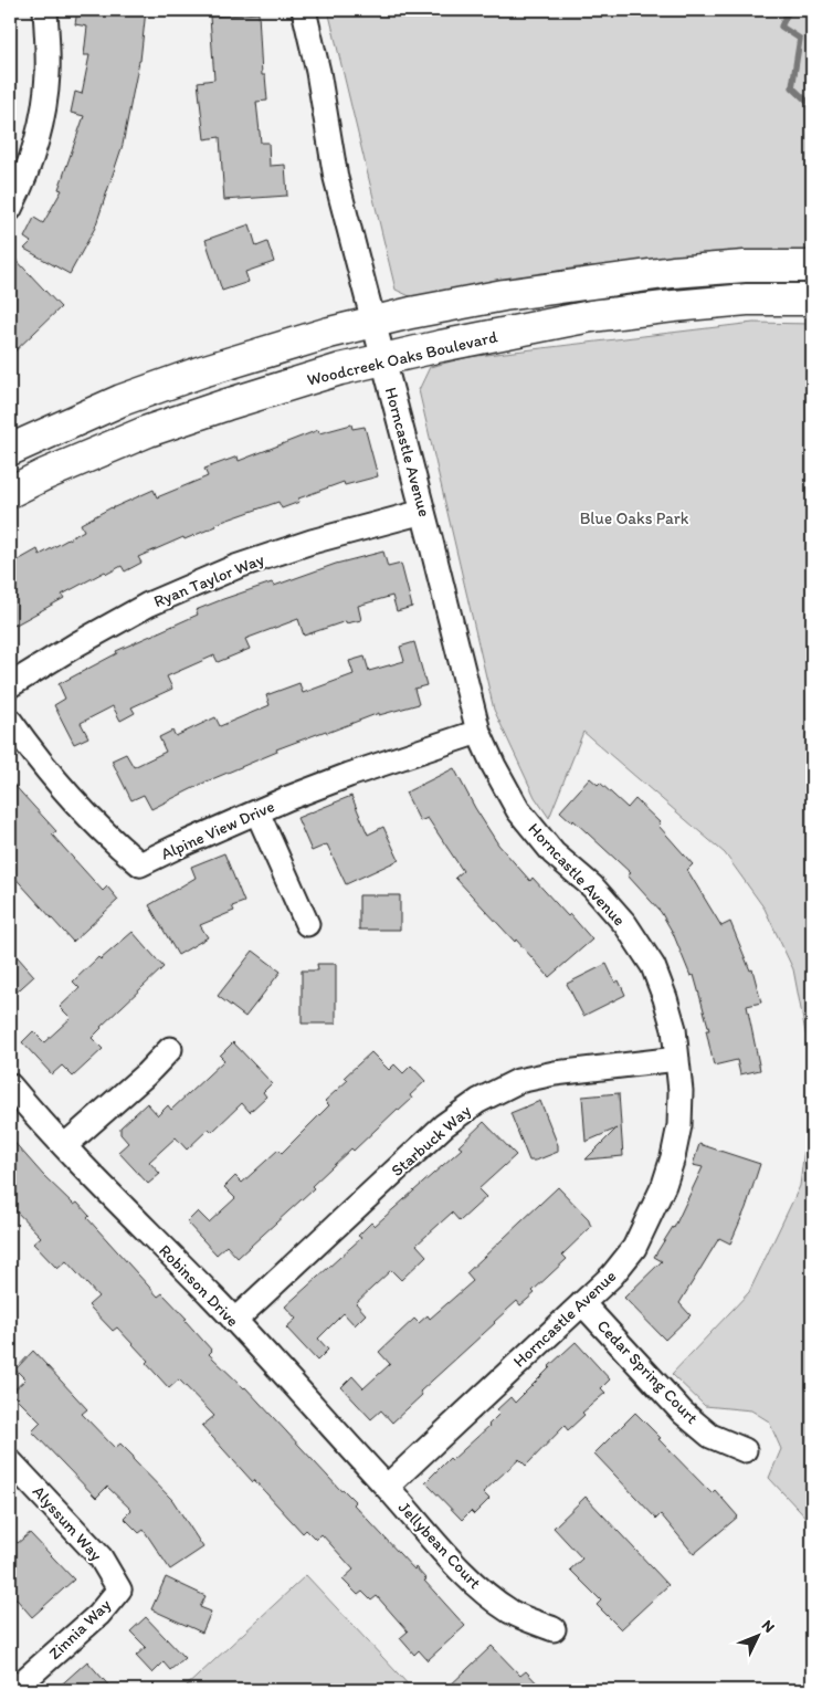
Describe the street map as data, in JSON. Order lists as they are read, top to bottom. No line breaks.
{"streets":{"main road":["Woodcreek Oaks Boulevard"],"street":["Horncastle Avenue","Ryan Taylor Way","Alpine View Drive","Starbuck Way","Robinson Drive","Cedar Spring Court","Alyssum Way","Jellybean Court","Zinnia Way"]},"crossings":[["Woodcreek Oaks Boulevard","Horncastle Avenue"],["Horncastle Avenue","Ryan Taylor Way"],["Horncastle Avenue","Alpine View Drive"],["Horncastle Avenue","Starbuck Way"],["Horncastle Avenue","Robinson Drive"],["Horncastle Avenue","Cedar Spring Court"],["Horncastle Avenue","Jellybean Court"],["Starbuck Way","Robinson Drive"],["Robinson Drive","Jellybean Court"],["Alyssum Way","Zinnia Way"]],"parks":["Blue Oaks Park"],"north":"top right"}
